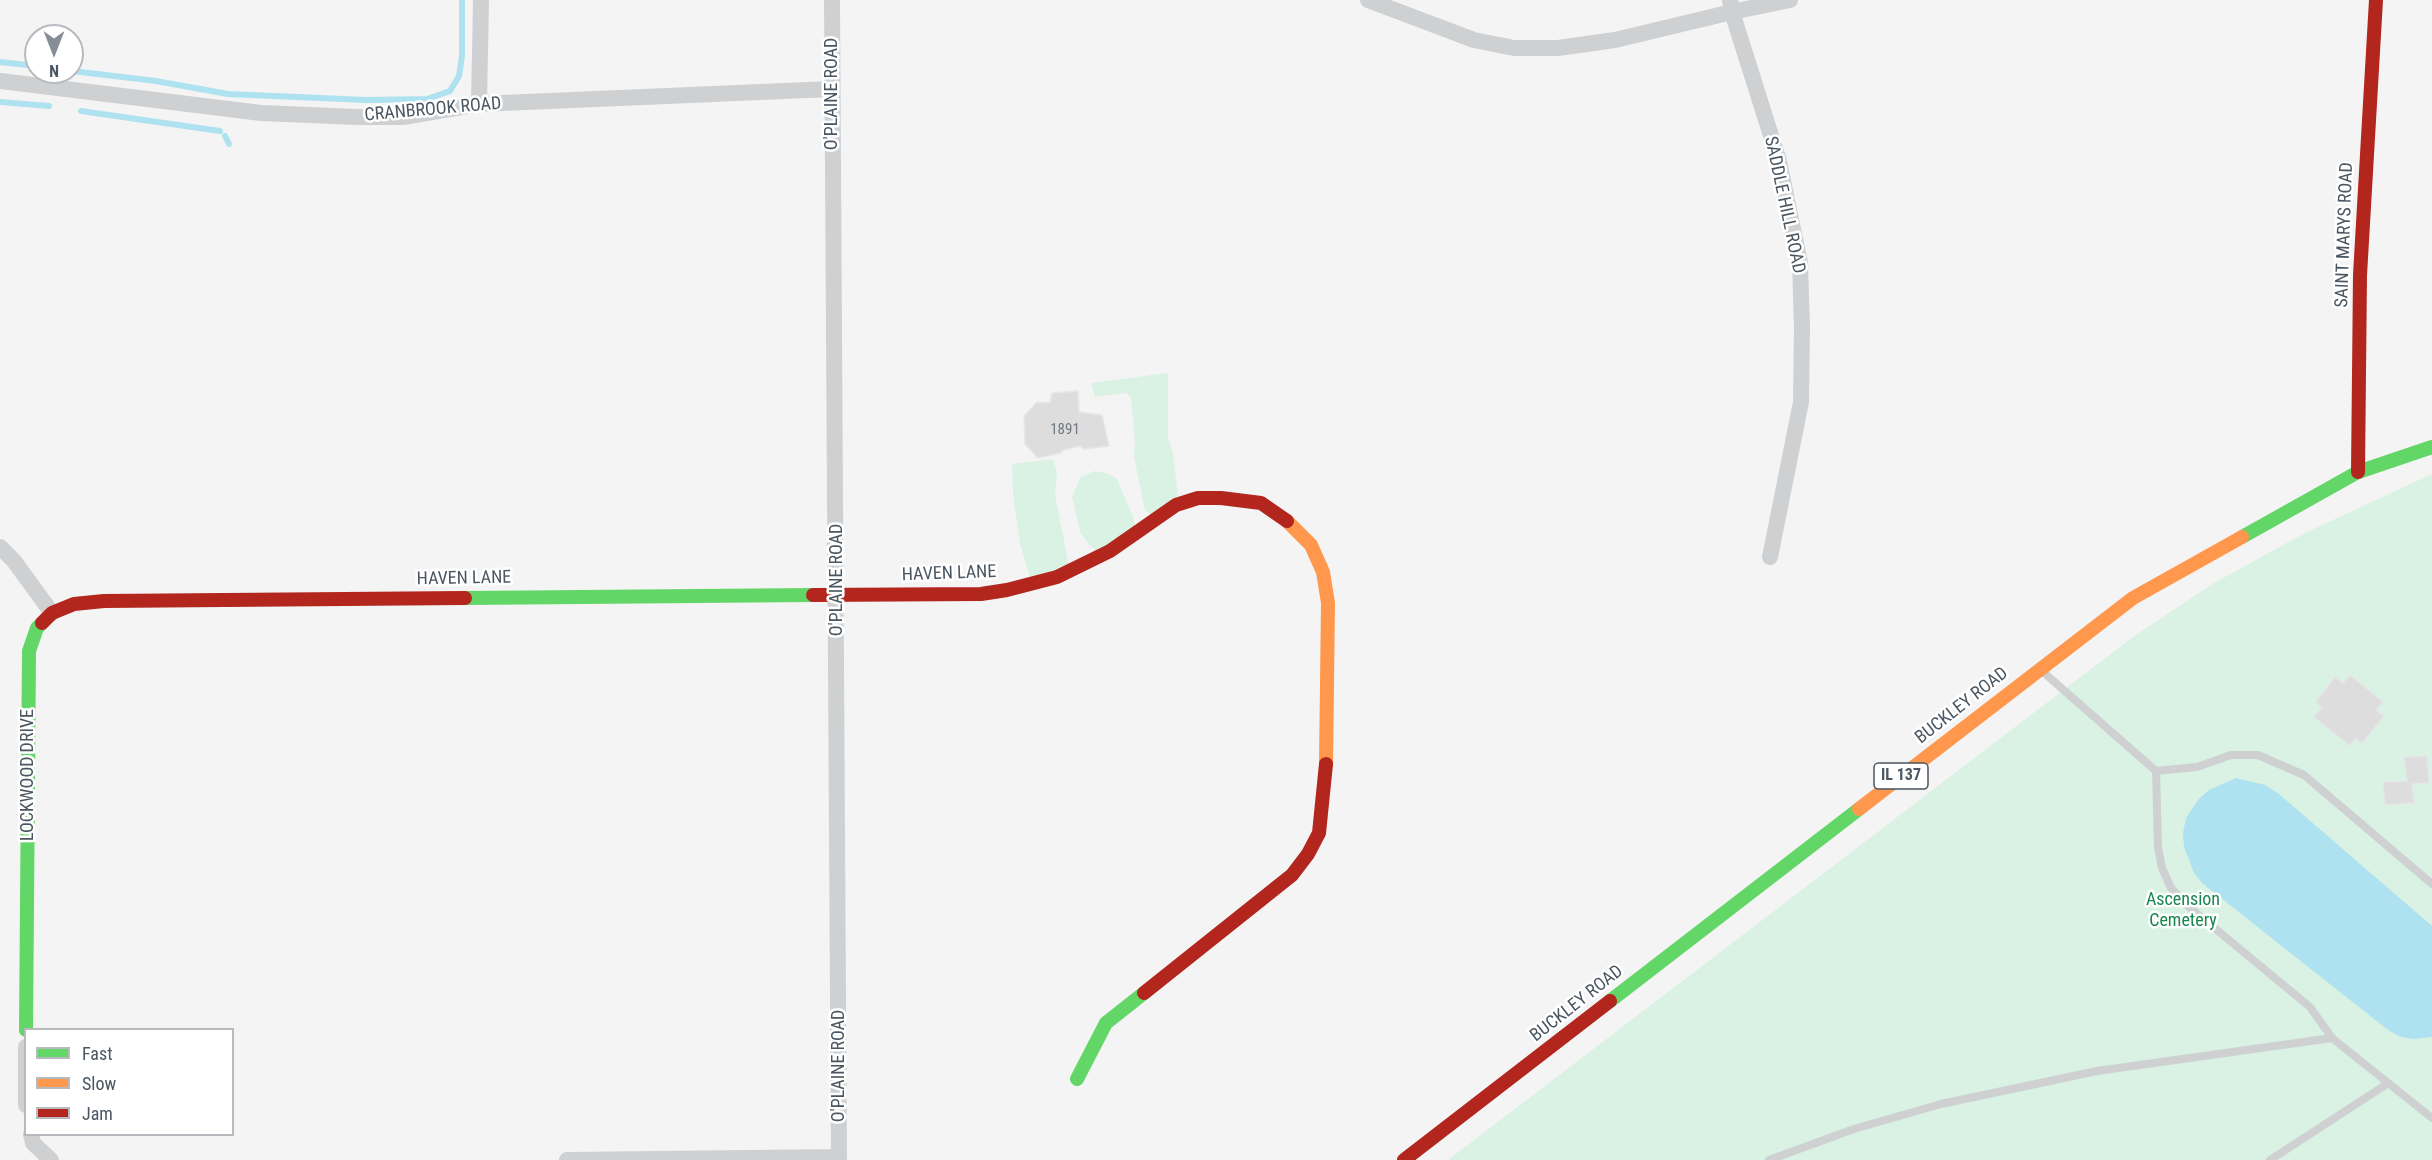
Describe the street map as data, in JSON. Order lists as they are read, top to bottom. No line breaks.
{"streets":{"street":["O'PLAINE ROAD","CRANBROOK ROAD","SADDLE HILL ROAD","SAINT MARYS ROAD","HAVEN LANE","BUCKLEY ROAD","LOCKWOOD DRIVE","IL 137"]},"crossings":[["O'PLAINE ROAD","CRANBROOK ROAD"],["O'PLAINE ROAD","HAVEN LANE"],["SAINT MARYS ROAD","BUCKLEY ROAD"],["HAVEN LANE","LOCKWOOD DRIVE"]],"parks":["Ascension Cemetery"],"house_numbers":["1891"],"legend":["Fast","Slow","Jam"],"north":"bottom"}
